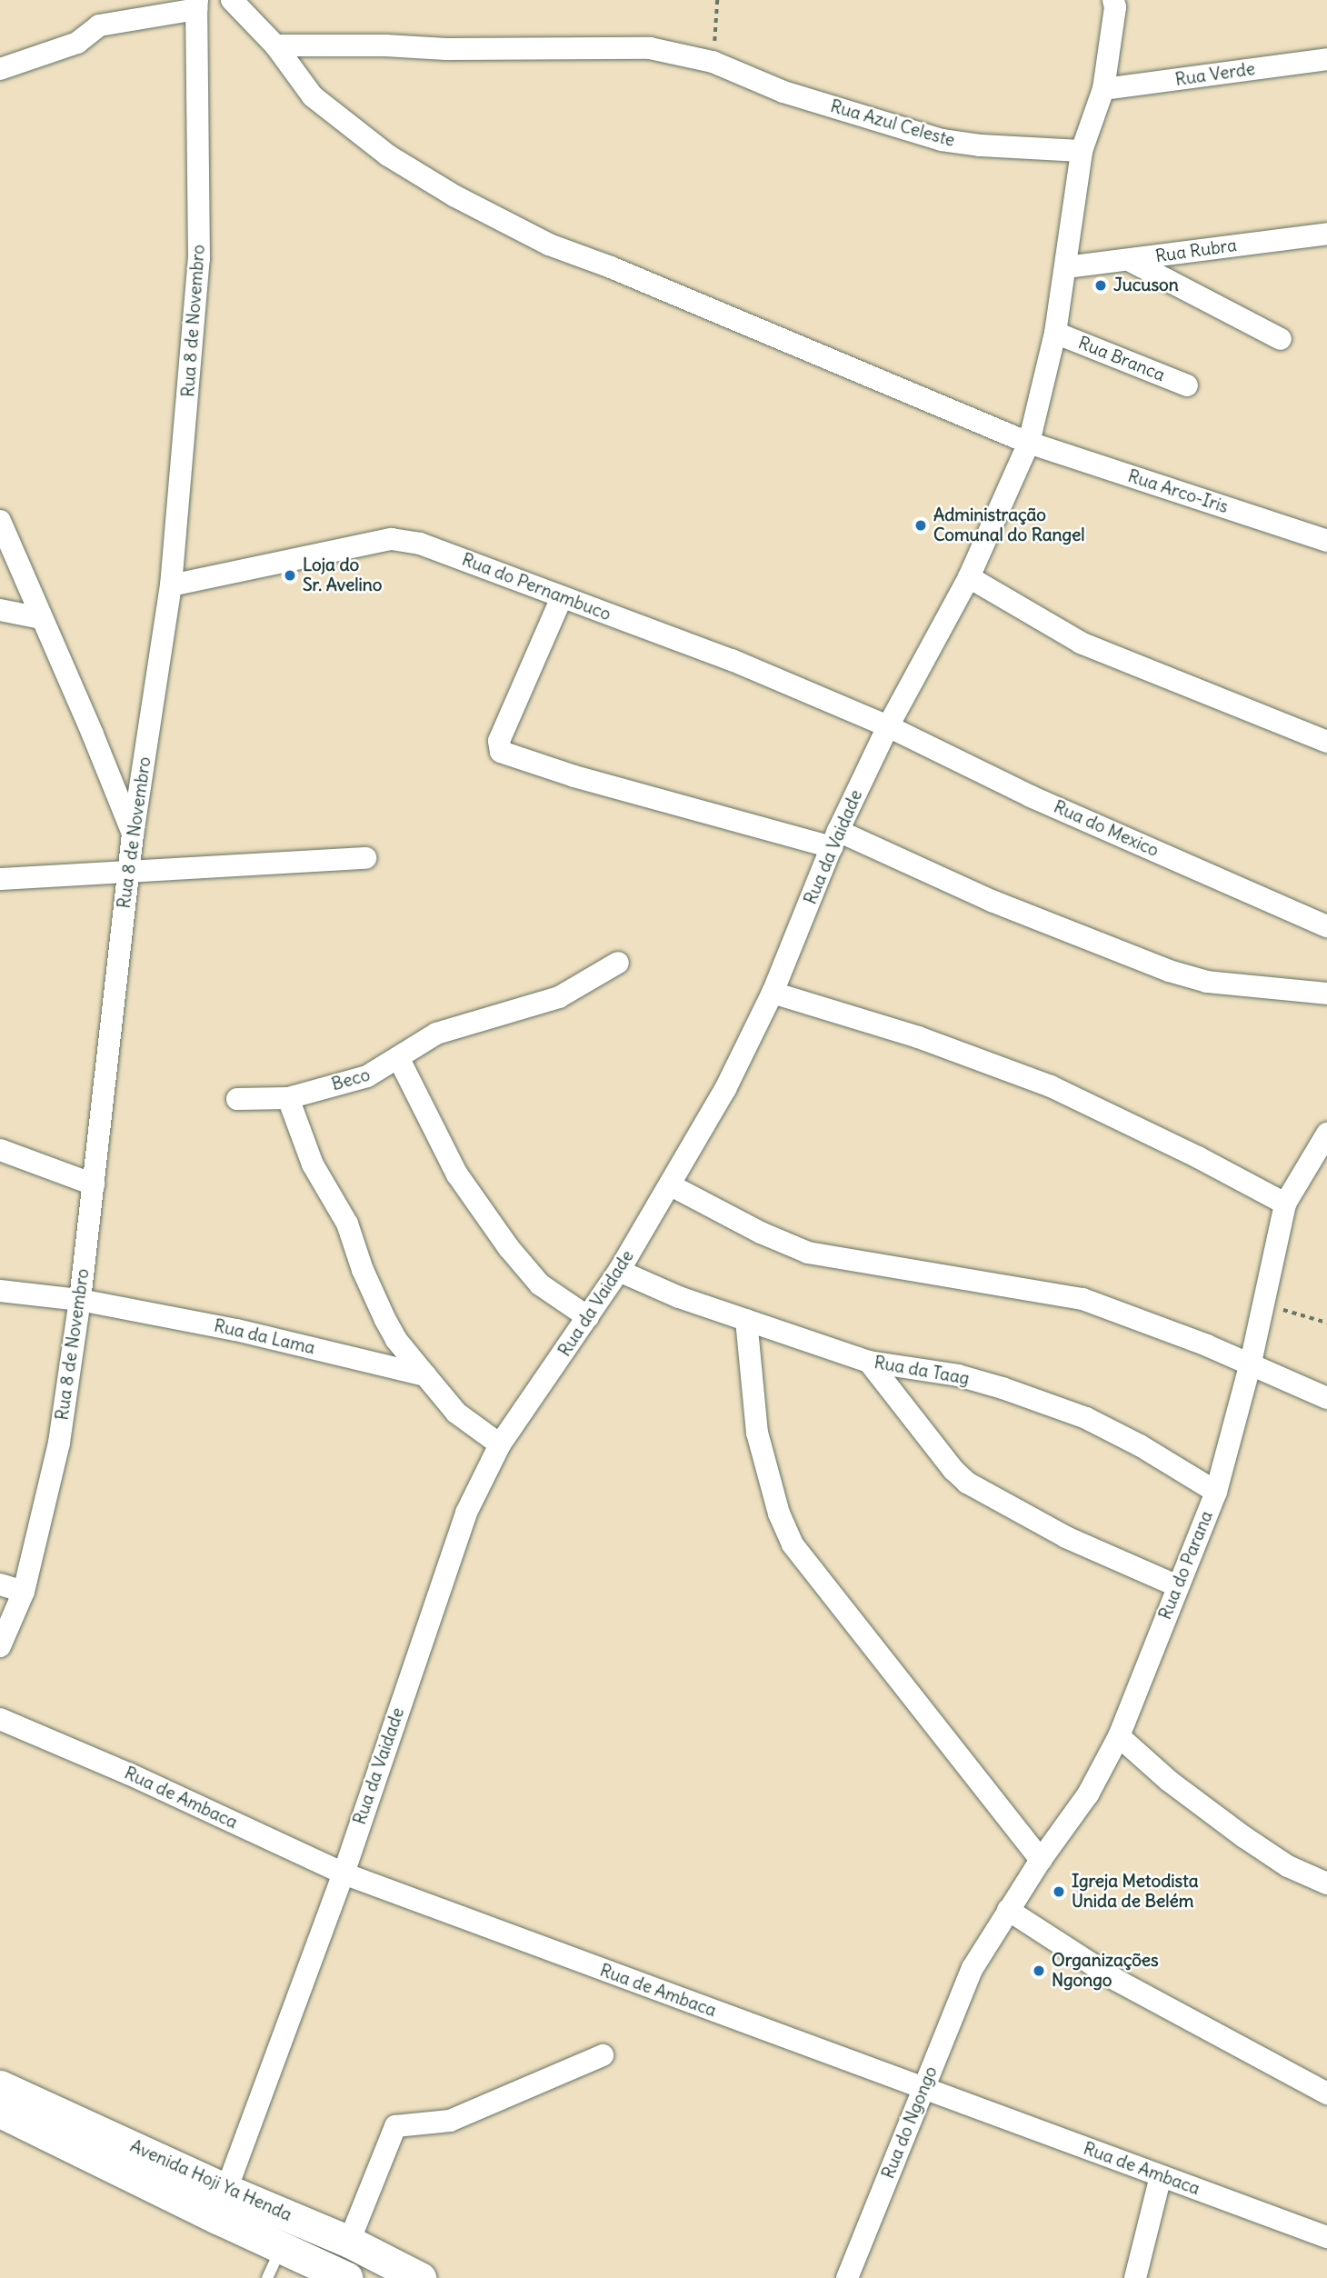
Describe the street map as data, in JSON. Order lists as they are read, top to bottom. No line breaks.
{"streets":{"main road":["Avenida Hoji Ya Henda"],"street":["Rua Verde","Rua Azul Celeste","Rua Rubra","Rua 8 de Novembro","Rua Branca","Rua Arco-Iris","Rua do Pernambuco","Rua do Mexico","Rua da Vaidade","Beco","Rua da Lama","Rua da Taag","Rua do Parana","Rua de Ambaca","Rua do Ngongo"]},"crossings":[["Rua Verde","Rua da Vaidade"],["Rua Azul Celeste","Rua Arco-Iris"],["Rua Azul Celeste","Rua da Vaidade"],["Rua Rubra","Rua da Vaidade"],["Rua 8 de Novembro","Rua do Pernambuco"],["Rua 8 de Novembro","Rua da Lama"],["Rua Branca","Rua da Vaidade"],["Rua Arco-Iris","Rua da Vaidade"],["Rua do Pernambuco","Rua do Mexico"],["Rua do Pernambuco","Rua da Vaidade"],["Rua do Mexico","Rua da Vaidade"],["Rua da Vaidade","Rua da Taag"],["Rua da Vaidade","Rua de Ambaca"],["Rua da Vaidade","Avenida Hoji Ya Henda"],["Rua da Taag","Rua do Parana"],["Rua do Parana","Rua do Ngongo"],["Rua de Ambaca","Rua do Ngongo"]],"places":["Jucuson","Administração Comunal do Rangel","Loja do Sr. Avelino","Igreja Metodista Unida de Belém","Organizações Ngongo"]}
